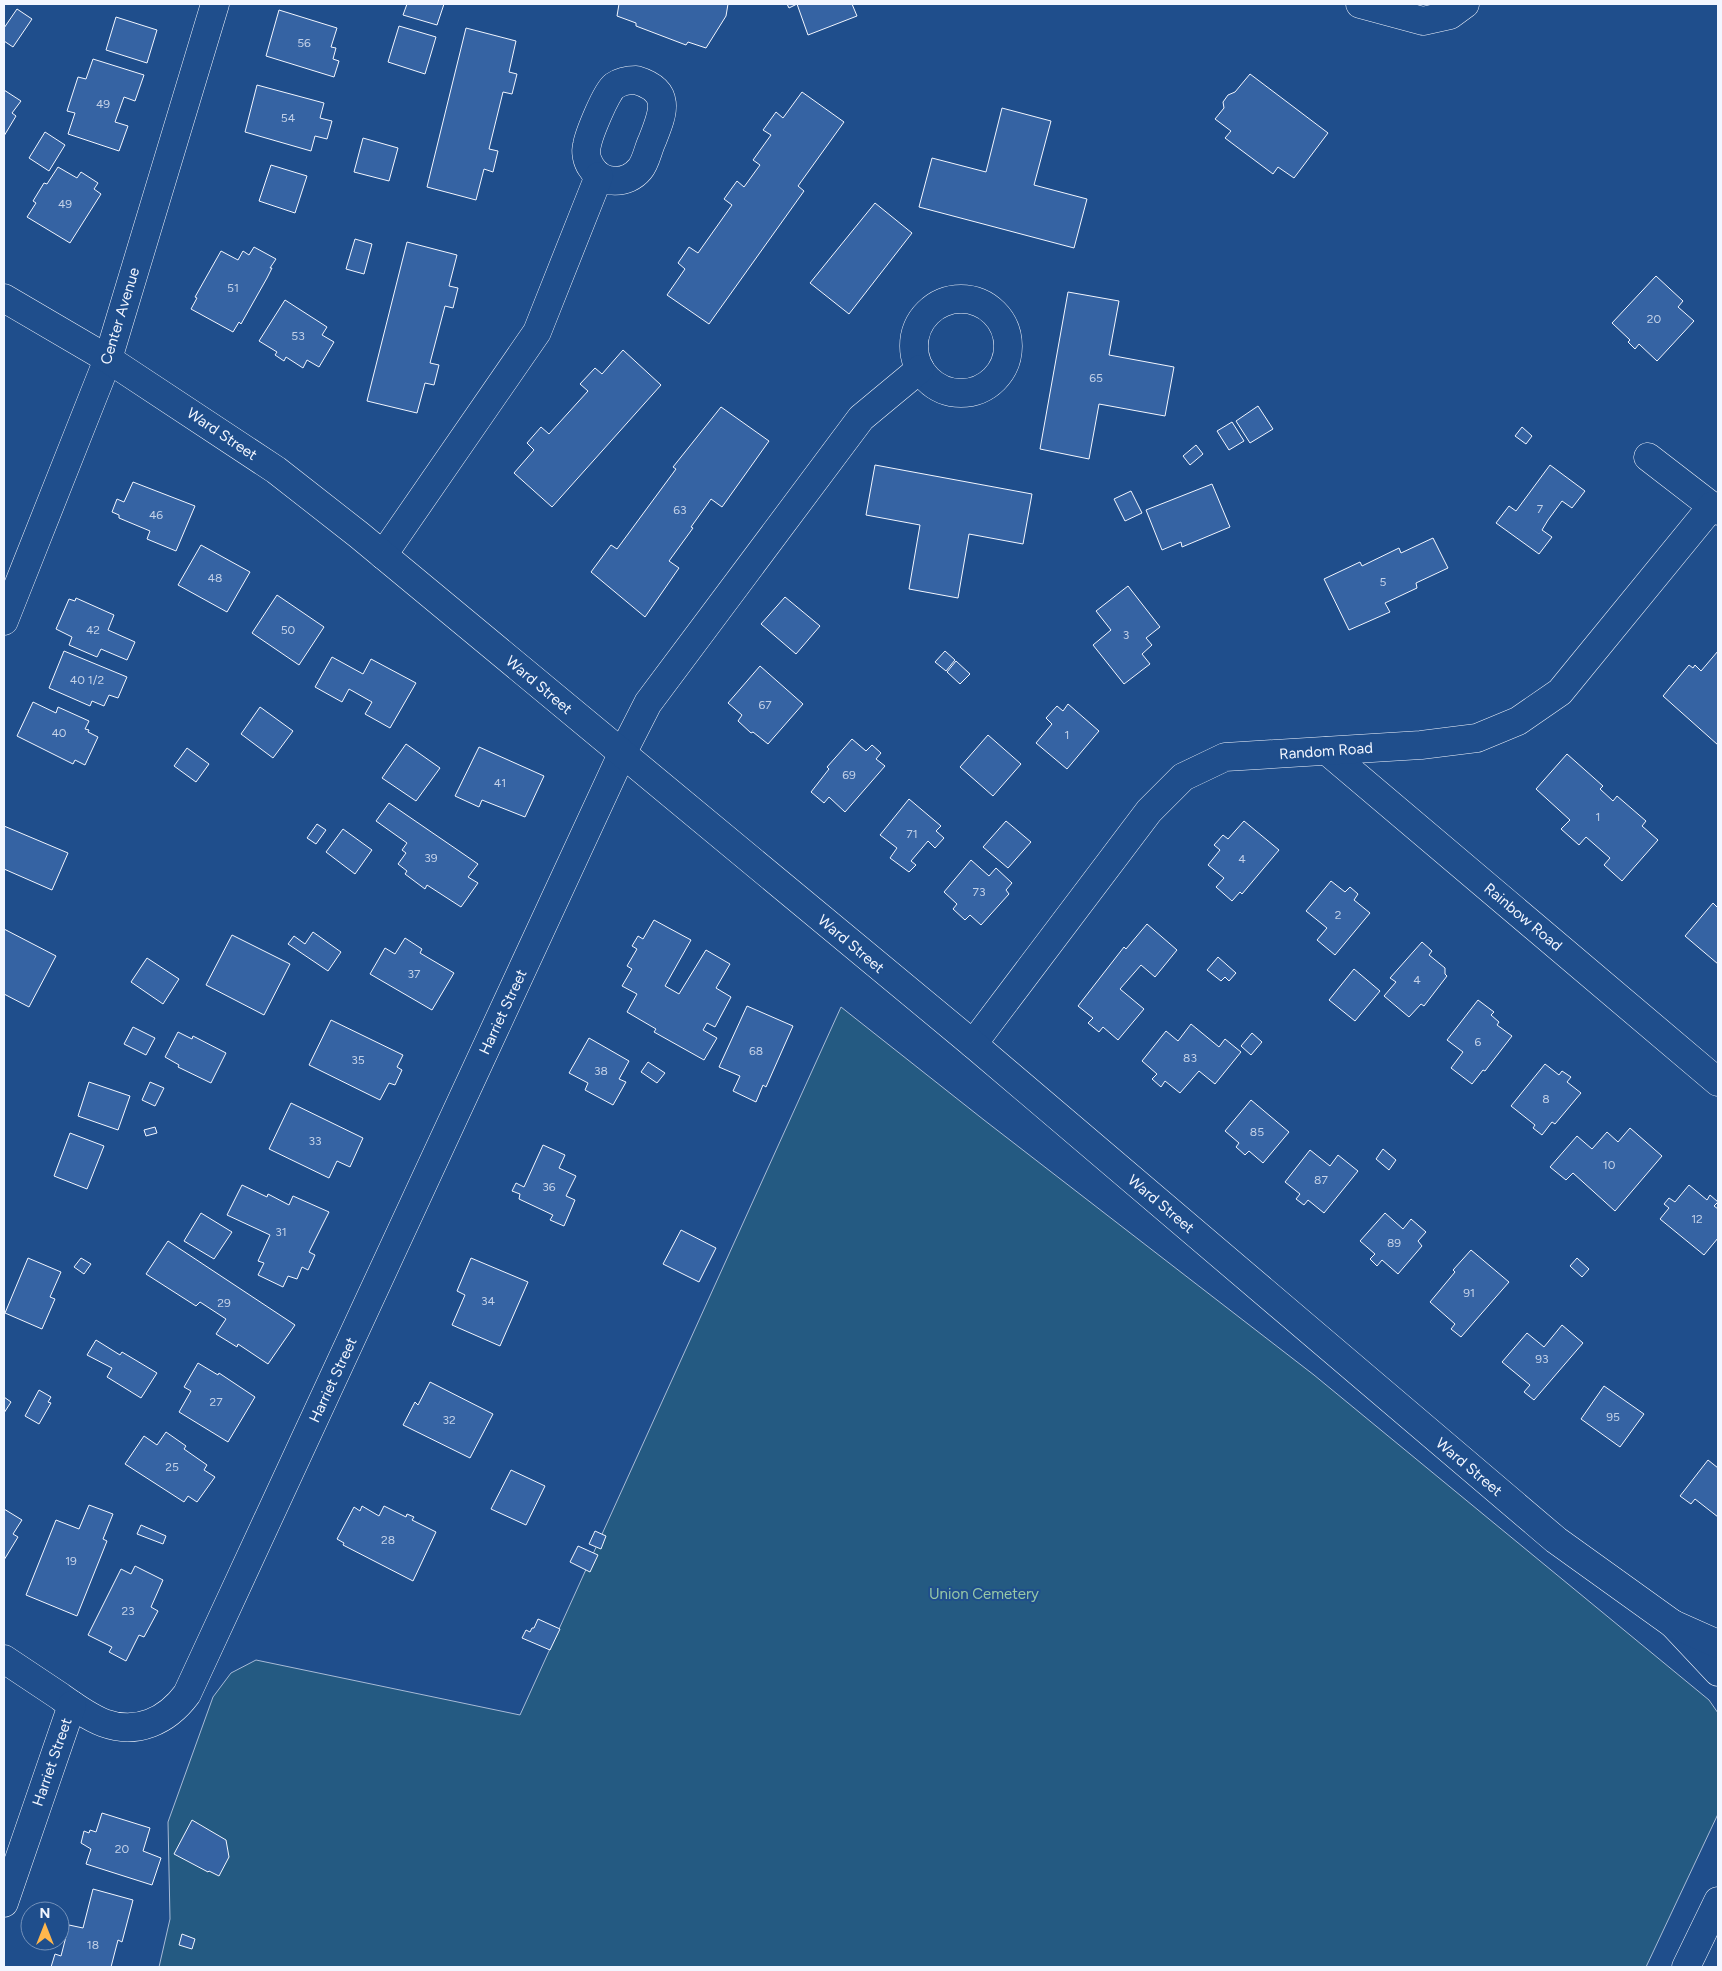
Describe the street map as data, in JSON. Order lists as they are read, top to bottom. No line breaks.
{"streets":{"street":["Center Avenue","Ward Street","Random Road","Rainbow Road","Harriet Street"]},"crossings":[["Center Avenue","Ward Street"],["Ward Street","Random Road"],["Ward Street","Harriet Street"],["Random Road","Rainbow Road"]],"parks":["Union Cemetery"],"house_numbers":["56","49","54","49","51","20","53","65","7","63","46","48","5","42","50","3","40 1/2","67","40","1","69","41","1","71","39","4","73","2","37","4","6","68","83","35","38","8","85","33","10","87","36","12","31","89","91","34","29","93","27","95","32","25","28","19","23","20","18"],"north":"top"}
